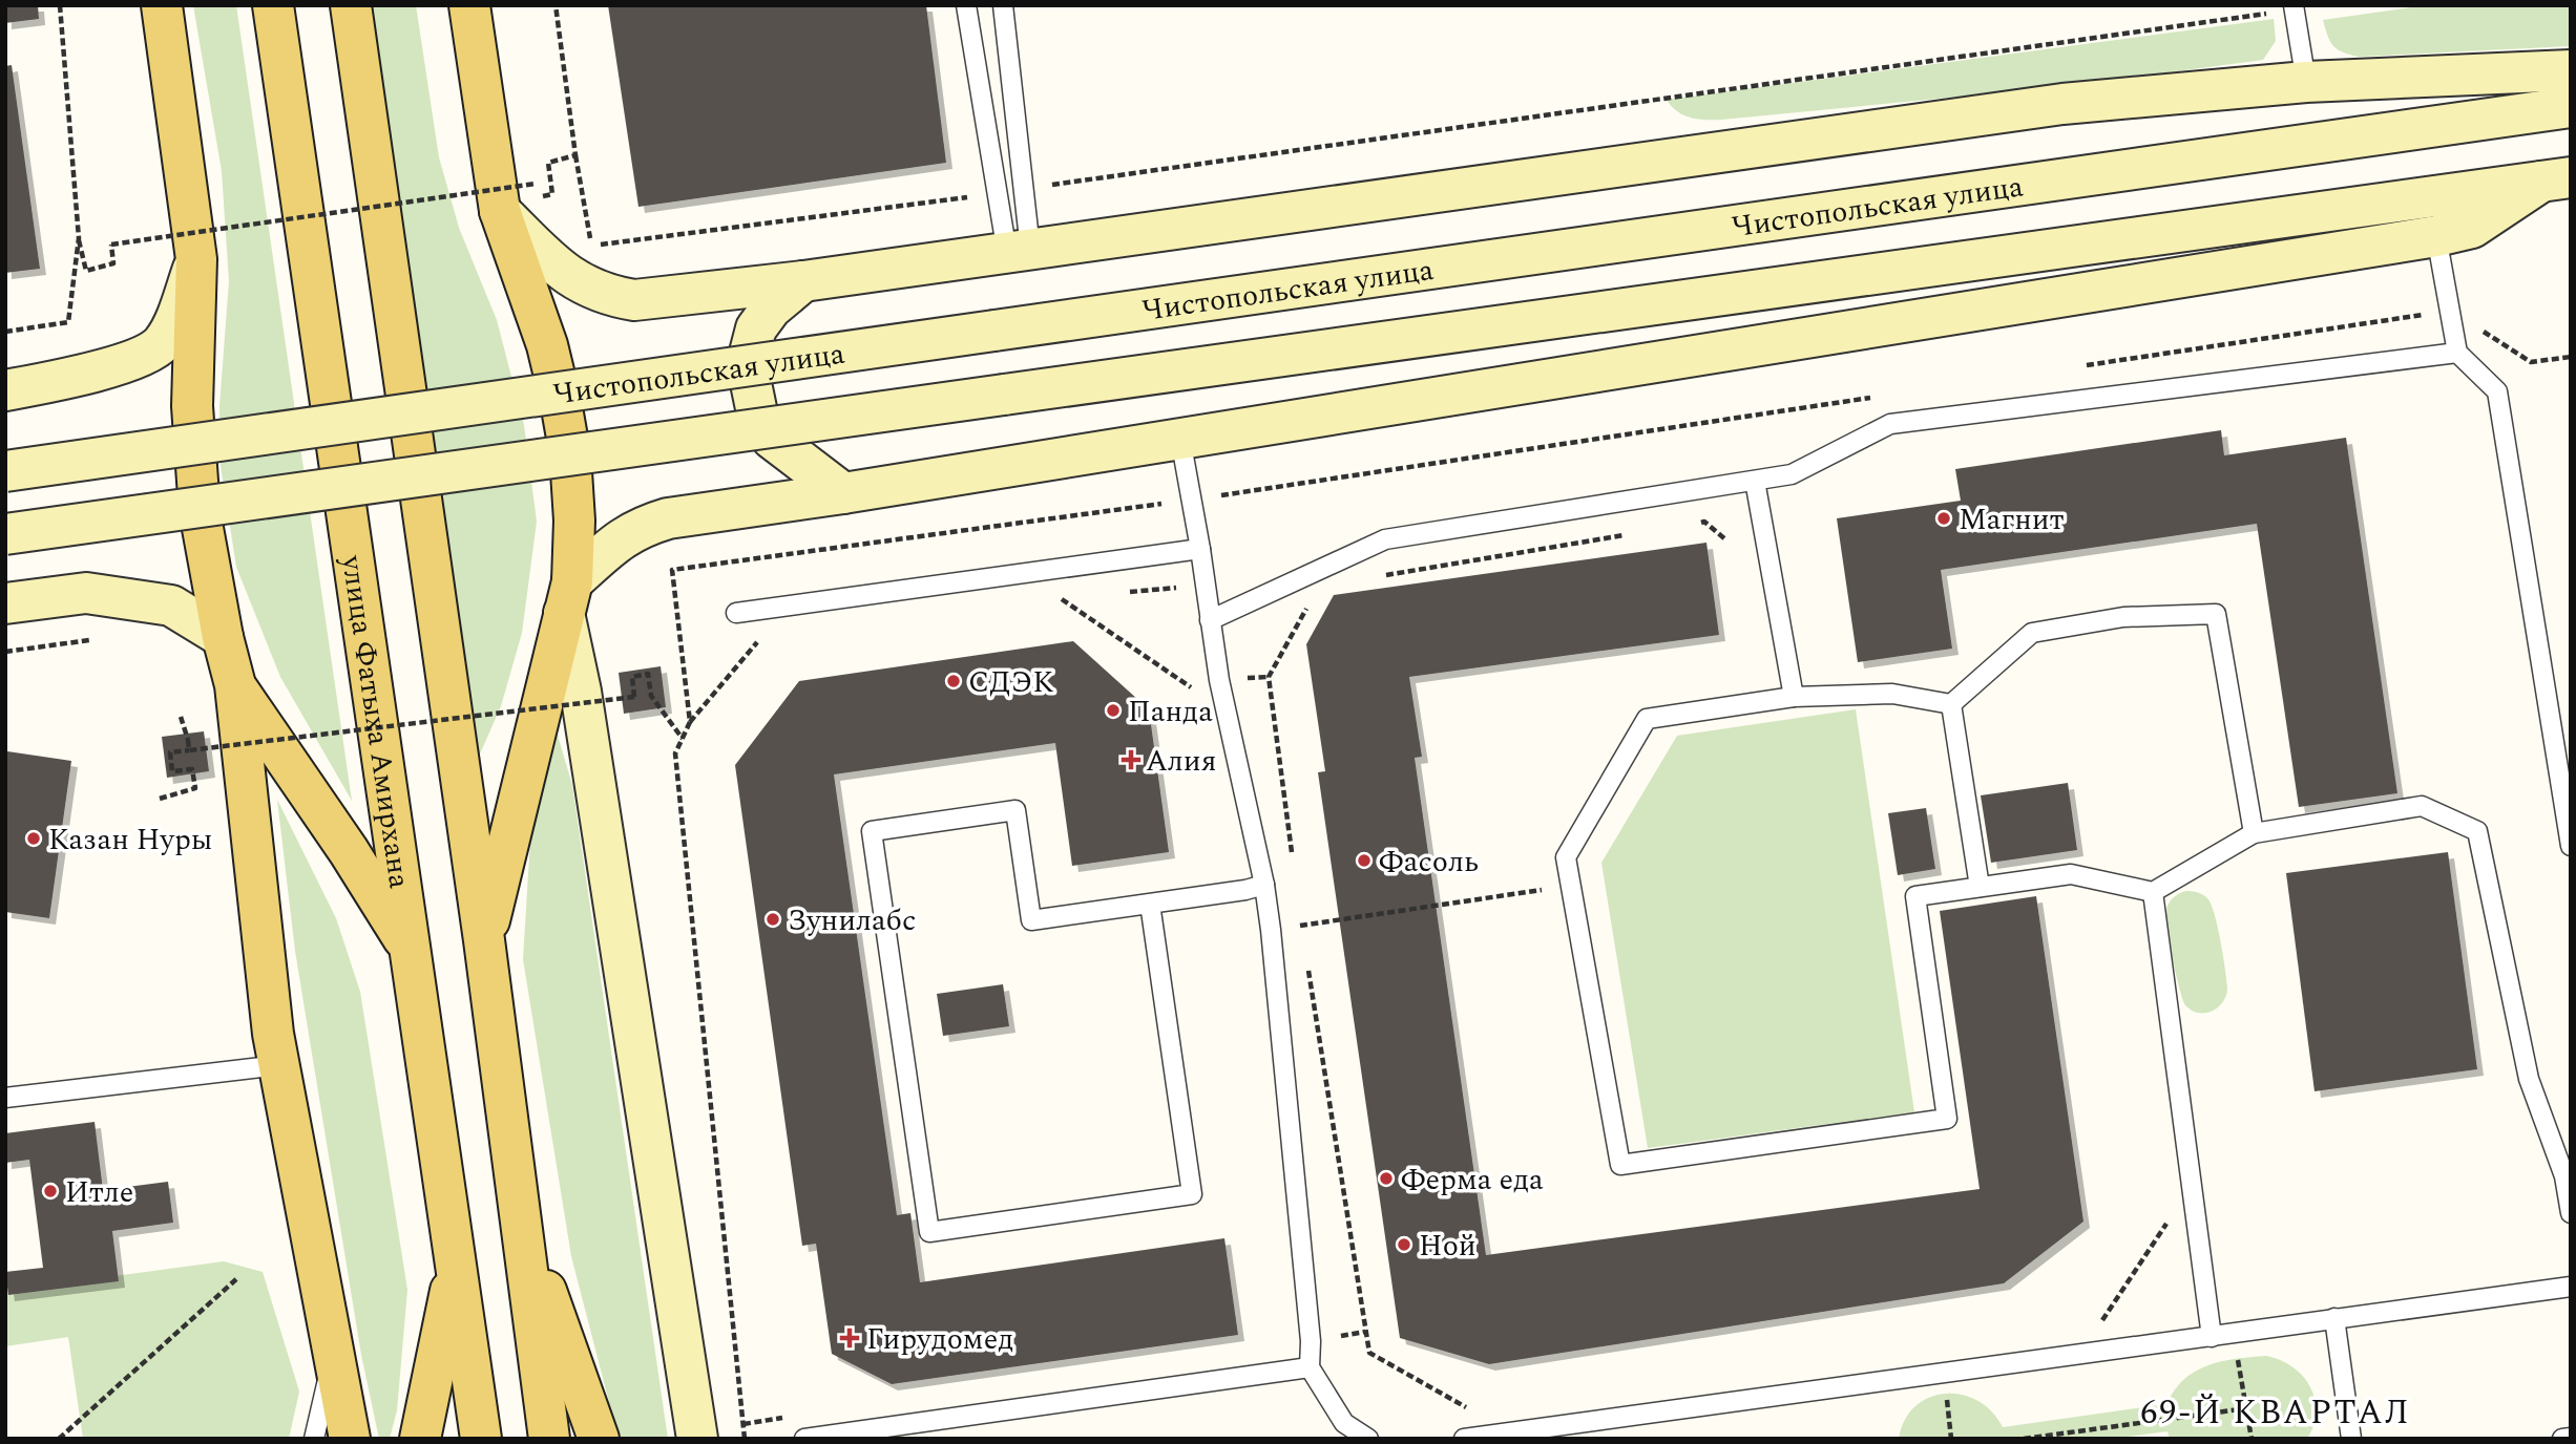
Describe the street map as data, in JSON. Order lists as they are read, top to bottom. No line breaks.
{"streets":{"main road":["Чистопольская улица","улица Фатыха Амирхана"]},"districts":["69-Й КВАРТАЛ"],"places":{"other":["Магнит","СДЭК","Панда","Казан Нуры","Фасоль","Зунилабс","Ферма еда","Итле","Ной"],"health":["Алия","Гирудомед"]}}
